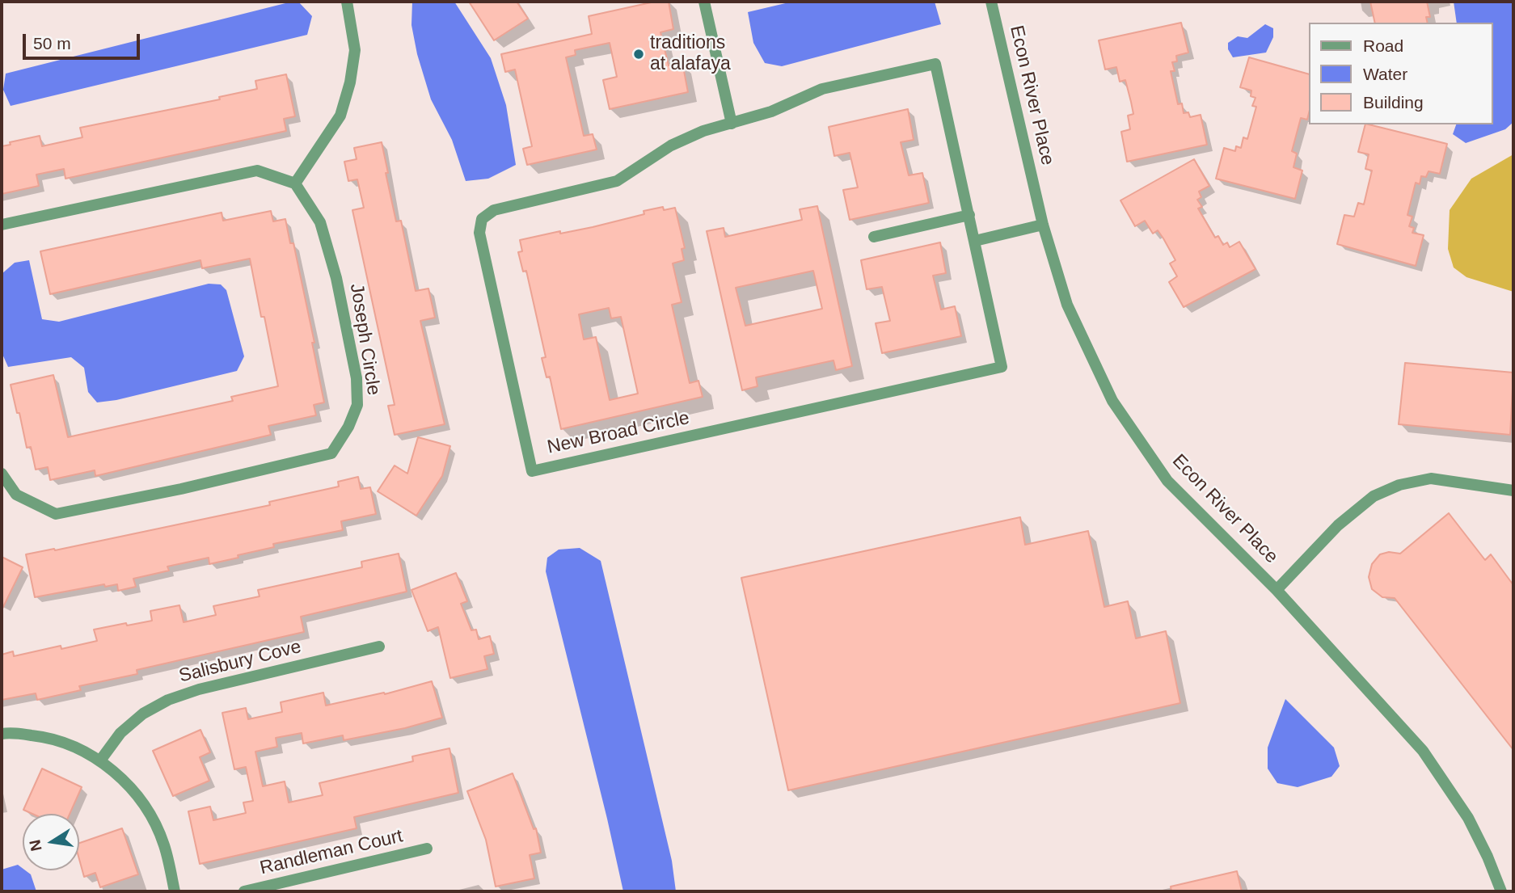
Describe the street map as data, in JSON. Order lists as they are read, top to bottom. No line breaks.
{"streets":{"street":["Econ River Place","Joseph Circle","New Broad Circle","Salisbury Cove","Randleman Court"]},"places":["traditions at alafaya"],"legend":["Road","Water","Building"],"scale_bar":"50 m","north":"left"}
